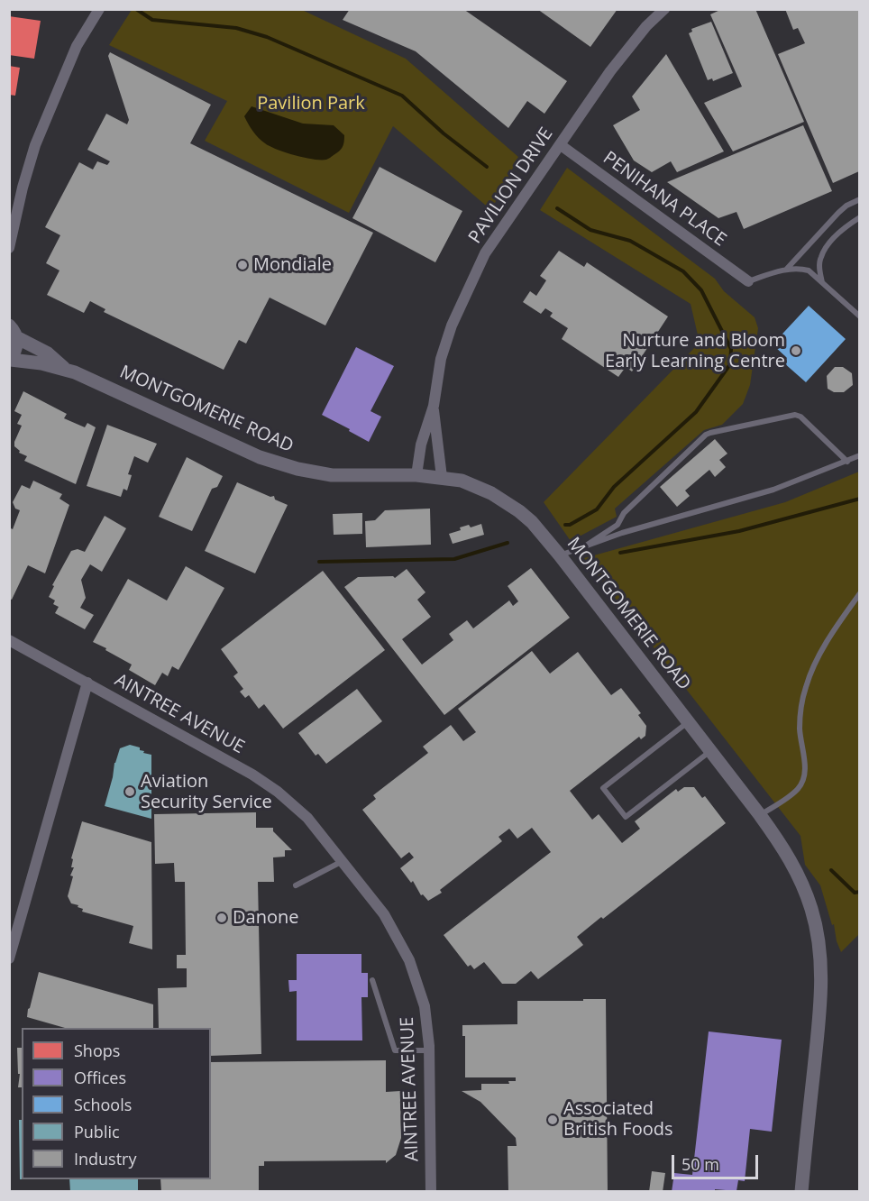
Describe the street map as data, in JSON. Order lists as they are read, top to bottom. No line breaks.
{"streets":{"street":["PAVILION DRIVE","PENIHANA PLACE","MONTGOMERIE ROAD","AINTREE AVENUE"]},"crossings":[["PAVILION DRIVE","PENIHANA PLACE"],["PAVILION DRIVE","MONTGOMERIE ROAD"]],"parks":["Pavilion Park"],"places":["Mondiale","Nurture and Bloom Early Learning Centre","Aviation Security Service","Danone","Associated British Foods"],"legend":["Shops","Offices","Schools","Public","Industry"],"scale_bar":"50 m"}
